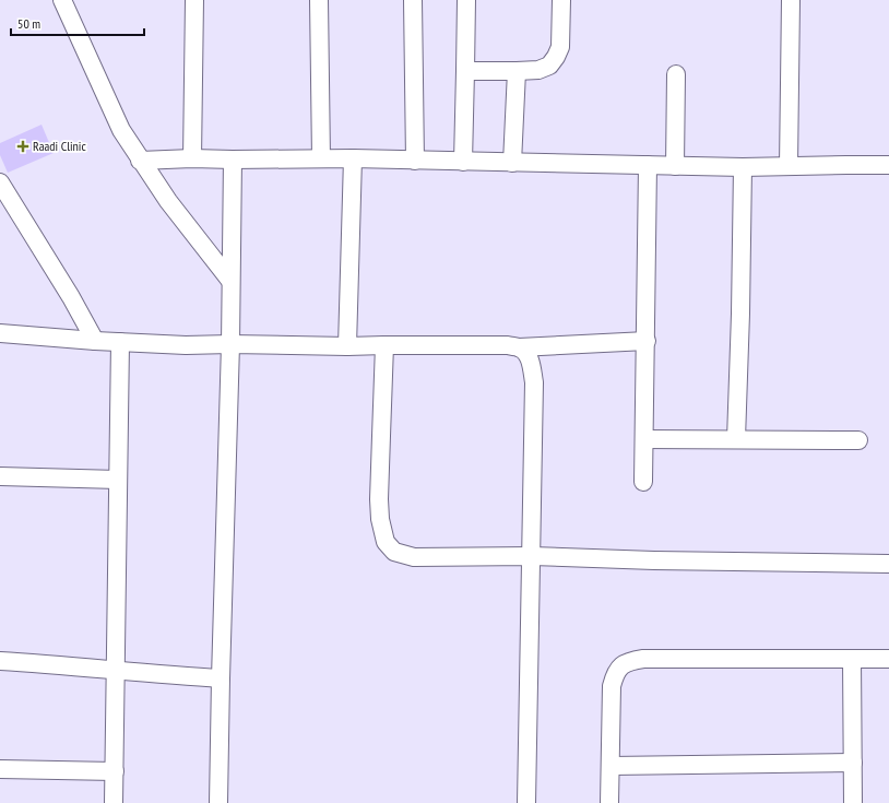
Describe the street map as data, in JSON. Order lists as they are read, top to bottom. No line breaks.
{"places":{"health":["Raadi Clinic"]},"scale_bar":"50 m"}
